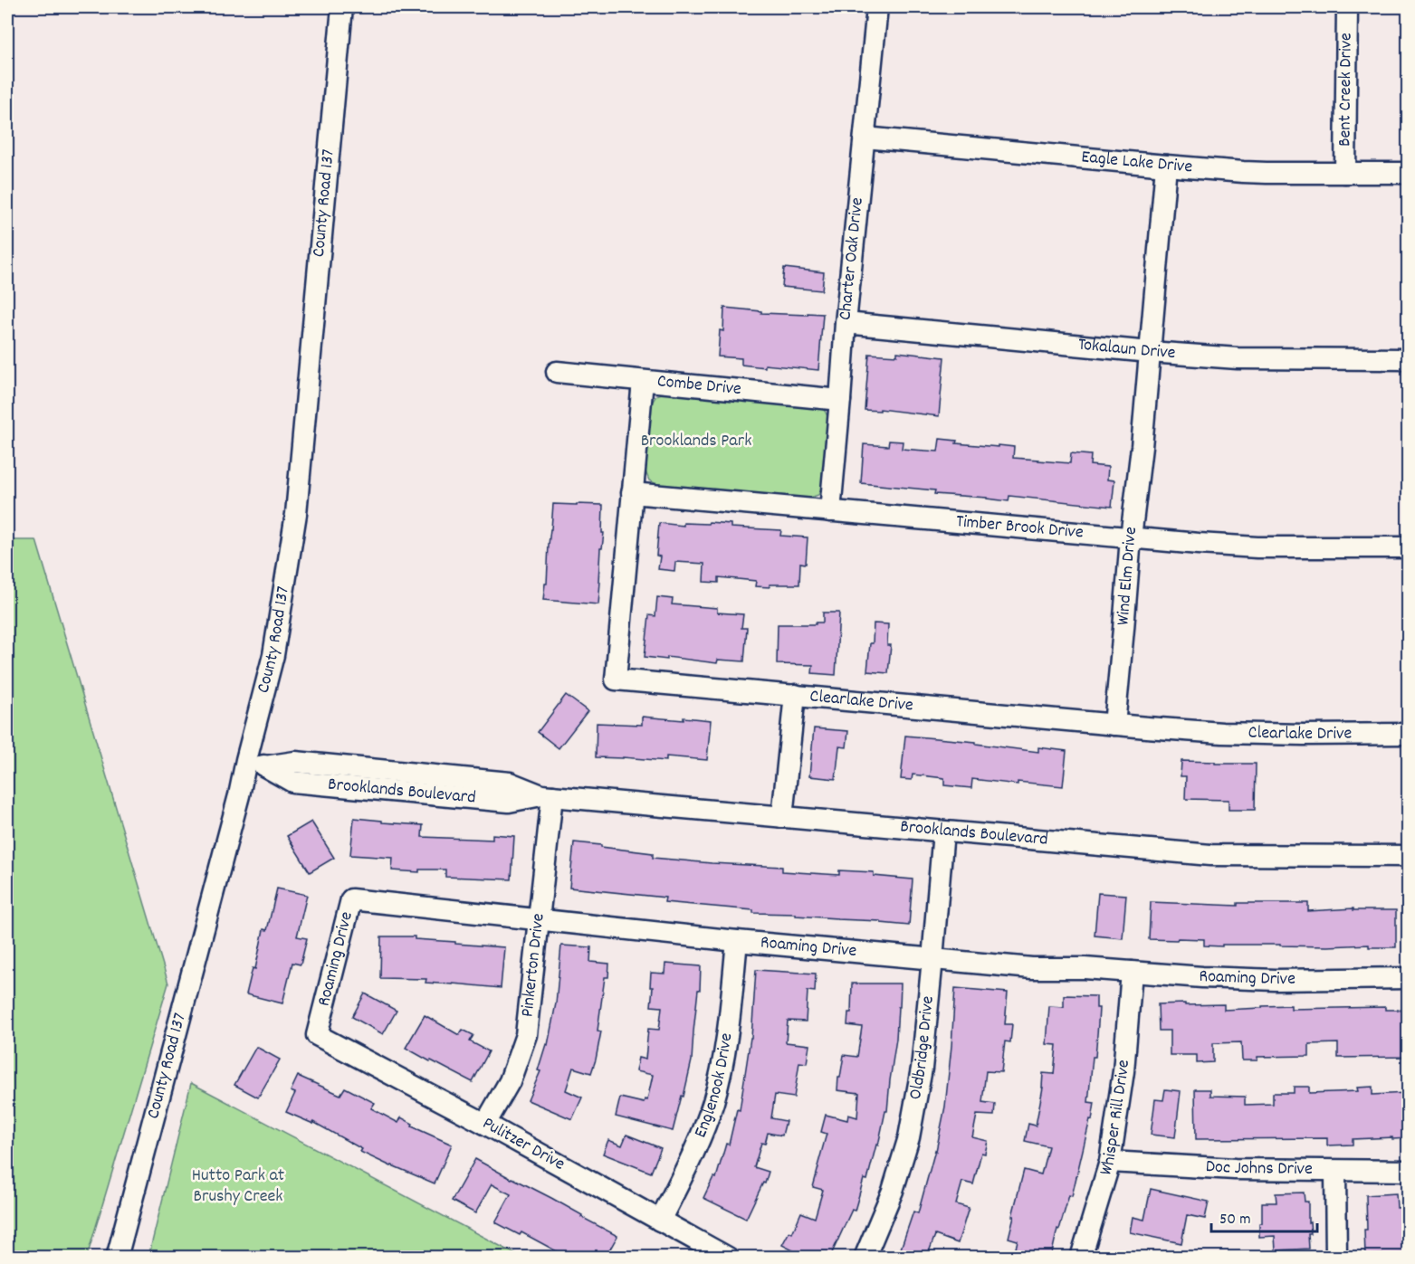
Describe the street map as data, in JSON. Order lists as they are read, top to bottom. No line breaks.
{"streets":{"street":["Bent Creek Drive","Eagle Lake Drive","County Road 137","Charter Oak Drive","Tokalaun Drive","Combe Drive","Timber Brook Drive","Wind Elm Drive","Clearlake Drive","Brooklands Boulevard","Roaming Drive","Pinkerton Drive","Oldbridge Drive","Englenook Drive","Whisper Rill Drive","Pulitzer Drive","Doc Johns Drive"]},"crossings":[["Bent Creek Drive","Eagle Lake Drive"],["Eagle Lake Drive","Charter Oak Drive"],["Eagle Lake Drive","Wind Elm Drive"],["County Road 137","Brooklands Boulevard"],["Charter Oak Drive","Tokalaun Drive"],["Charter Oak Drive","Combe Drive"],["Charter Oak Drive","Timber Brook Drive"],["Tokalaun Drive","Wind Elm Drive"],["Combe Drive","Clearlake Drive"],["Timber Brook Drive","Wind Elm Drive"],["Timber Brook Drive","Clearlake Drive"],["Wind Elm Drive","Clearlake Drive"],["Brooklands Boulevard","Pinkerton Drive"],["Brooklands Boulevard","Oldbridge Drive"],["Roaming Drive","Pinkerton Drive"],["Roaming Drive","Oldbridge Drive"],["Roaming Drive","Englenook Drive"],["Roaming Drive","Whisper Rill Drive"],["Roaming Drive","Pulitzer Drive"],["Pinkerton Drive","Pulitzer Drive"],["Englenook Drive","Pulitzer Drive"],["Whisper Rill Drive","Doc Johns Drive"]],"parks":["Brooklands Park","Hutto Park at Brushy Creek"],"scale_bar":"50 m"}
